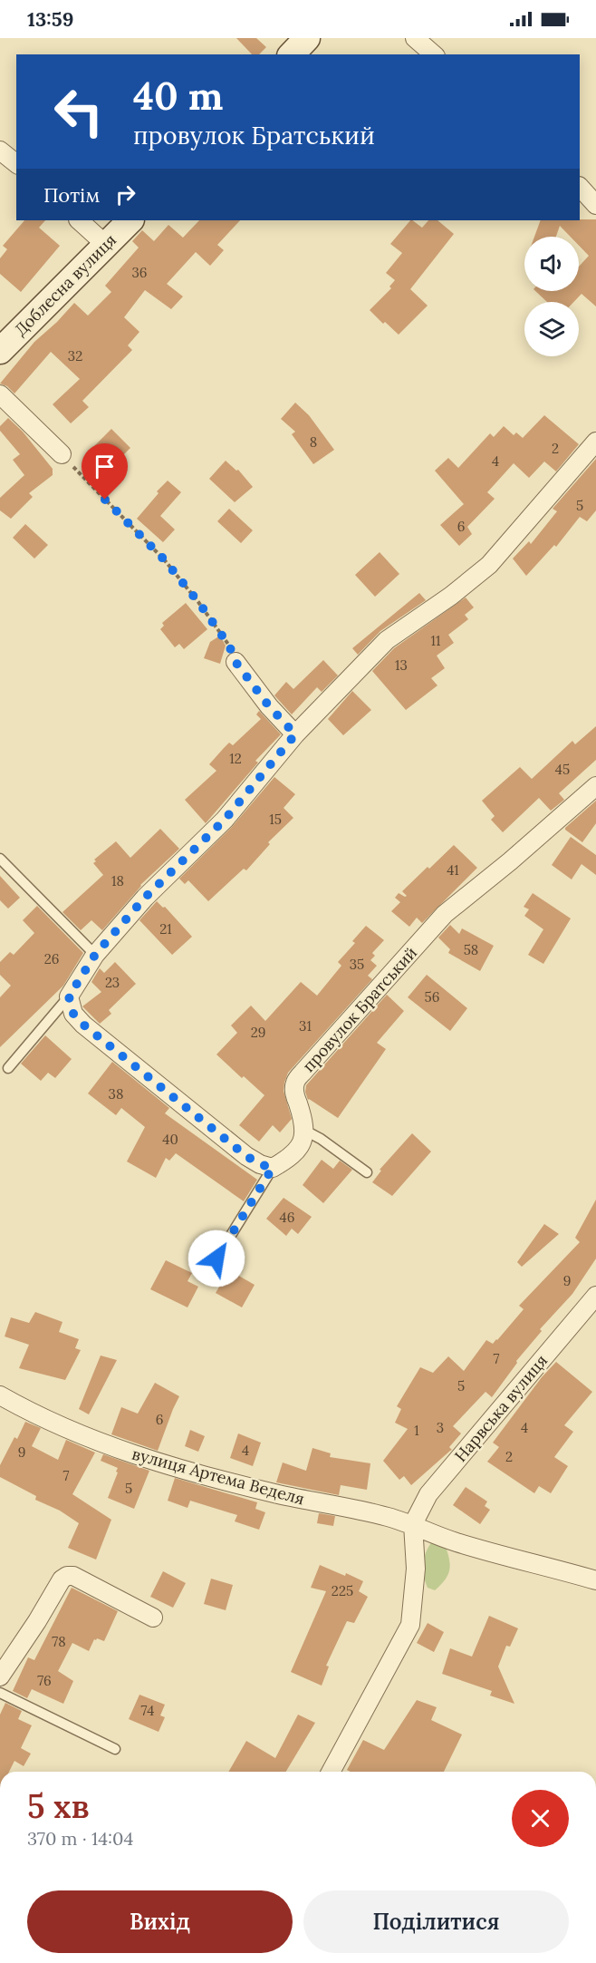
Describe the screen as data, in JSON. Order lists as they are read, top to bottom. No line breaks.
{"streets":{"street":["Доблесна вулиця","провулок Братський","Нарвська вулиця","вулиця Артема Веделя"]},"crossings":[["Нарвська вулиця","вулиця Артема Веделя"]],"house_numbers":["36","32","8","2","4","5","6","11","13","12","45","15","41","18","21","58","26","35","23","56","31","29","38","40","46","9","7","5","6","3","4","1","4","9","2","7","5","225","78","76","74"],"page":{"status":"13:59","turn":["40 m","провулок Братський"],"then":"Потім","heading":["5 хв","370 m · 14:04"],"buttons":["Вихід","Поділитися"]}}
